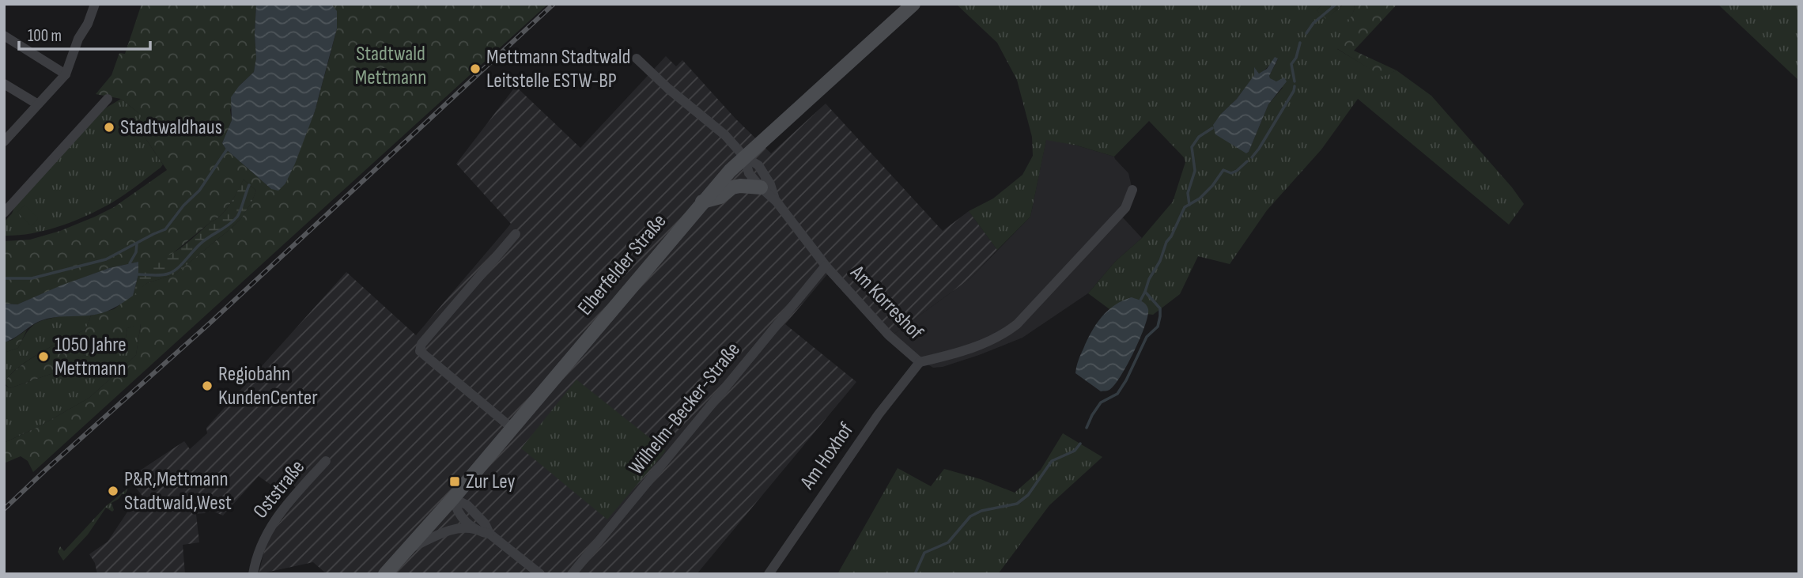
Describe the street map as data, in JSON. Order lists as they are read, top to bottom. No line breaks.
{"streets":{"main road":["Elberfelder Straße"],"street":["Am Korreshof","Wilhelm-Becker-Straße","Am Hoxhof","Oststraße"]},"crossings":[["Elberfelder Straße","Am Korreshof"],["Am Korreshof","Wilhelm-Becker-Straße"],["Am Korreshof","Am Hoxhof"]],"parks":["Stadtwald Mettmann"],"places":{"other":["Mettmann Stadtwald Leitstelle ESTW-BP","Stadtwaldhaus","1050 Jahre Mettmann","Regiobahn KundenCenter","P&R,Mettmann Stadtwald,West"],"transit":["Zur Ley"]},"scale_bar":"100 m"}
